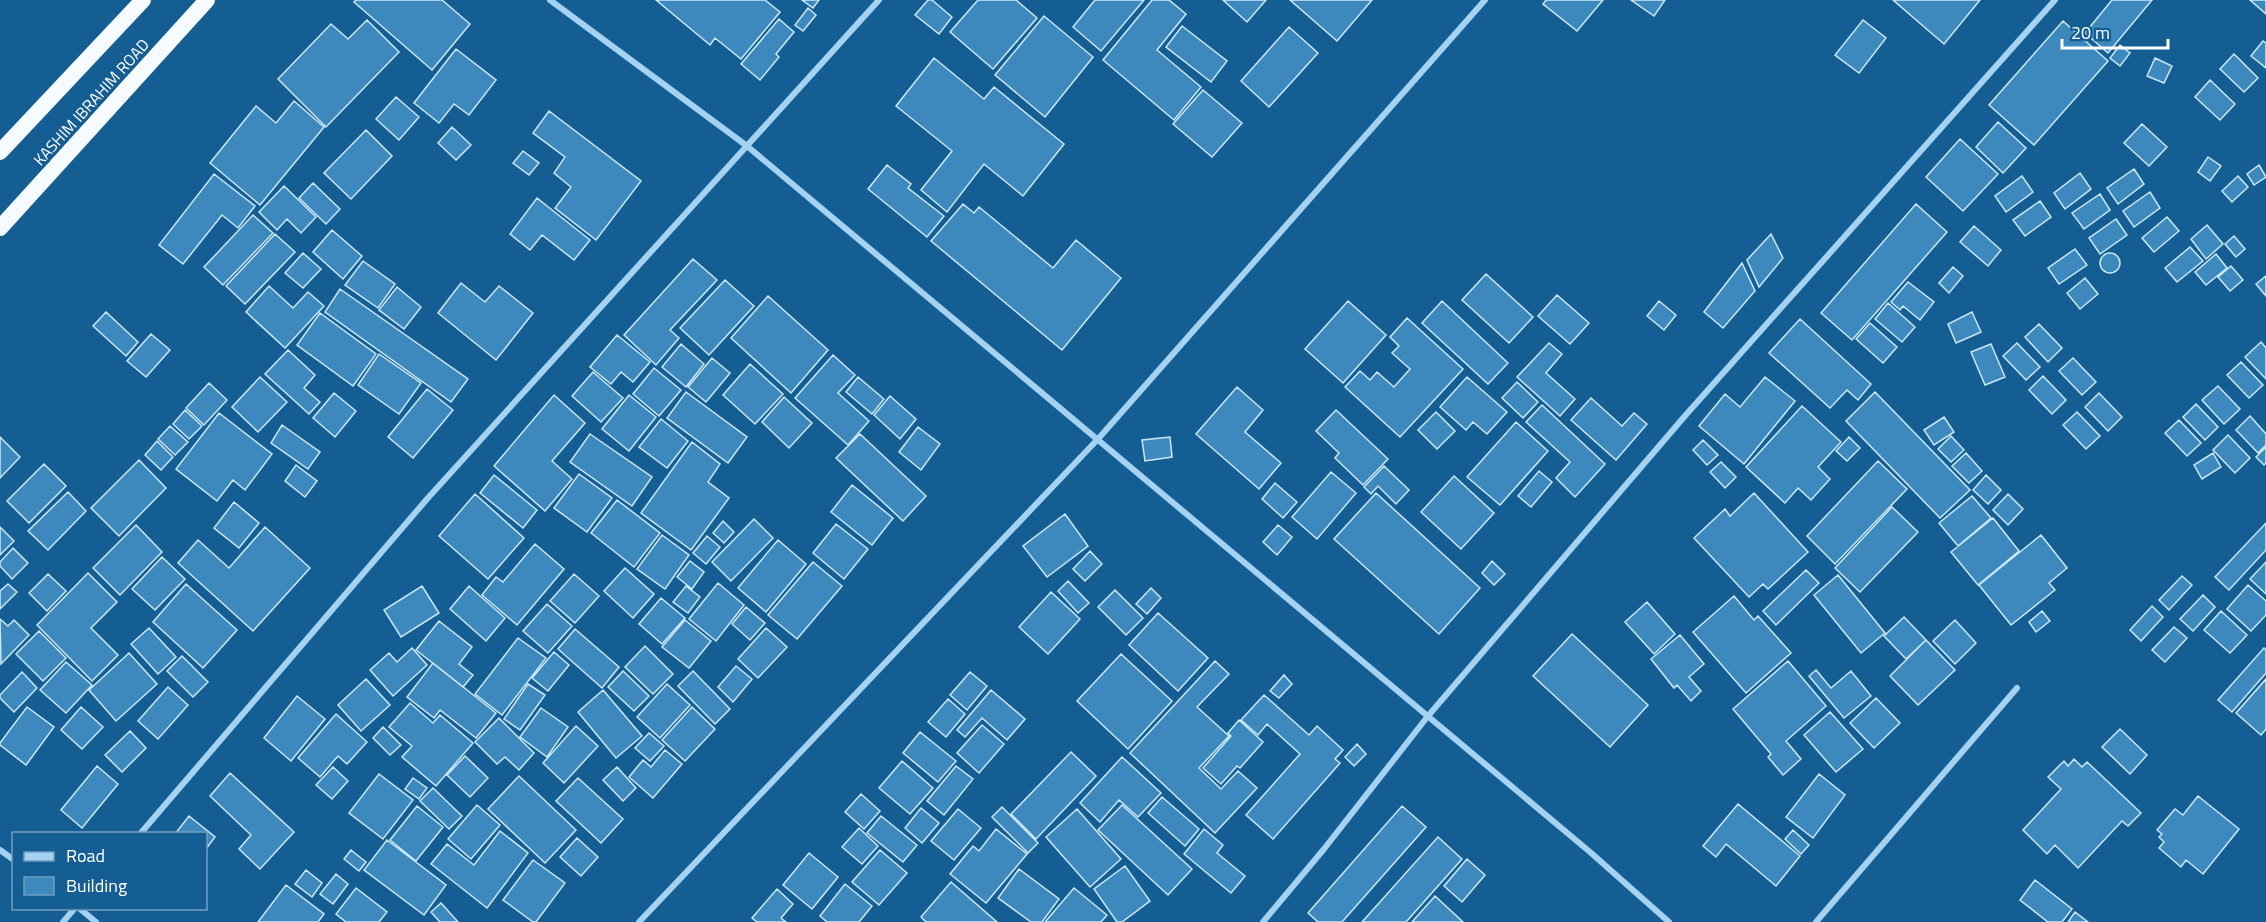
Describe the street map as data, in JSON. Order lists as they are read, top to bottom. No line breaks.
{"streets":{"highway":["KASHIM IBRAHIM ROAD"]},"legend":["Road","Building"],"scale_bar":"20 m"}
